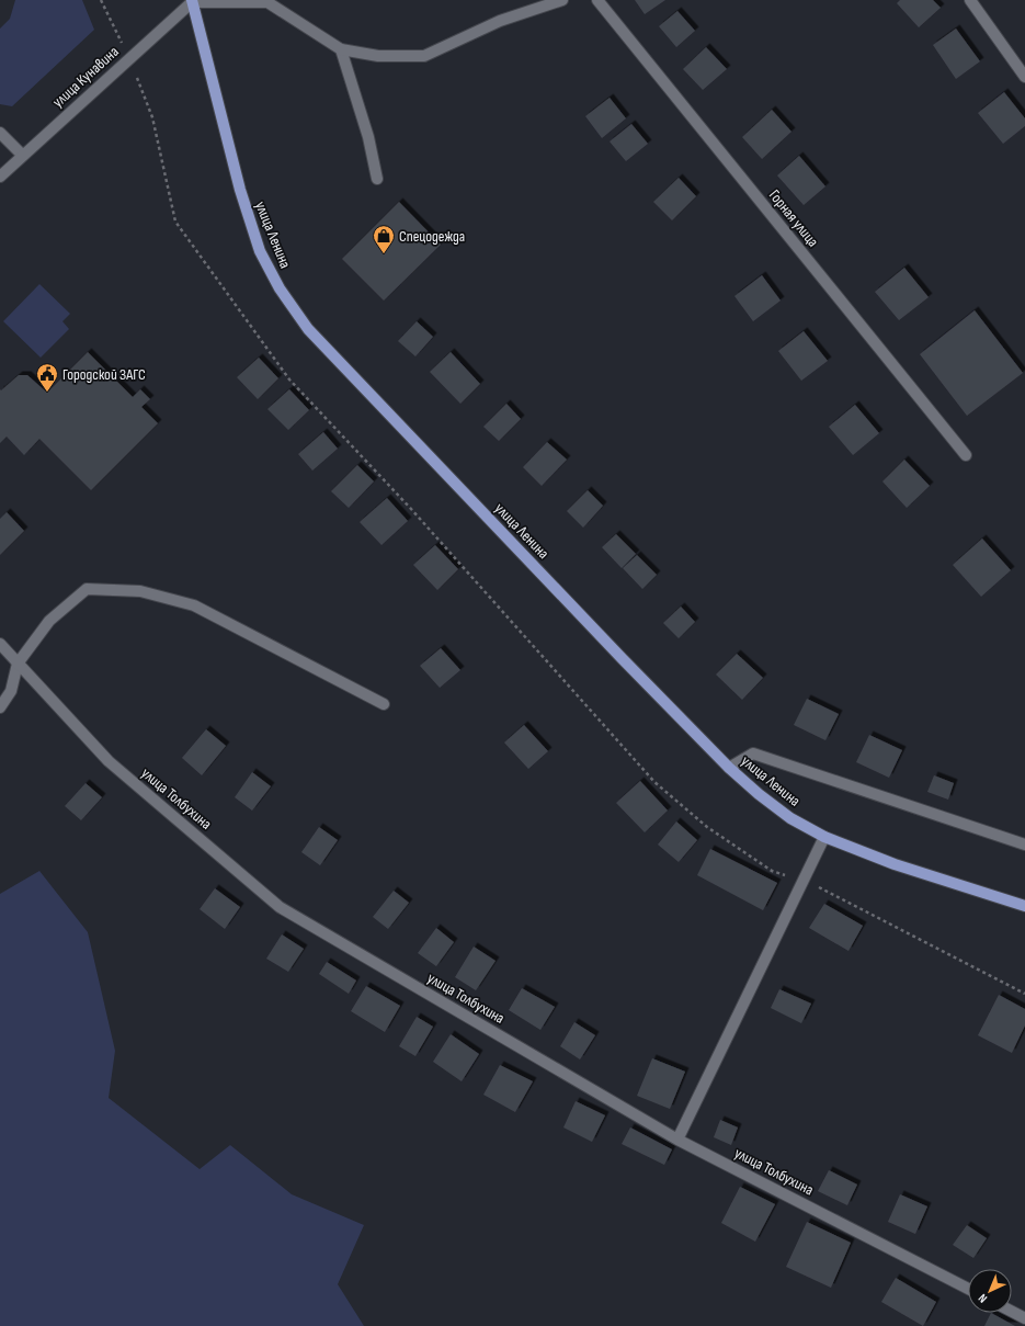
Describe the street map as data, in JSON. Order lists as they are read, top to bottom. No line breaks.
{"streets":{"main road":["улица Ленина"],"street":["улица Кунавина","Горная улица","улица Толбухина"]},"crossings":[["улица Кунавина","улица Ленина"]],"places":{"shop":["Спецодежда"],"public building":["Городской ЗАГС"]},"north":"bottom left"}
